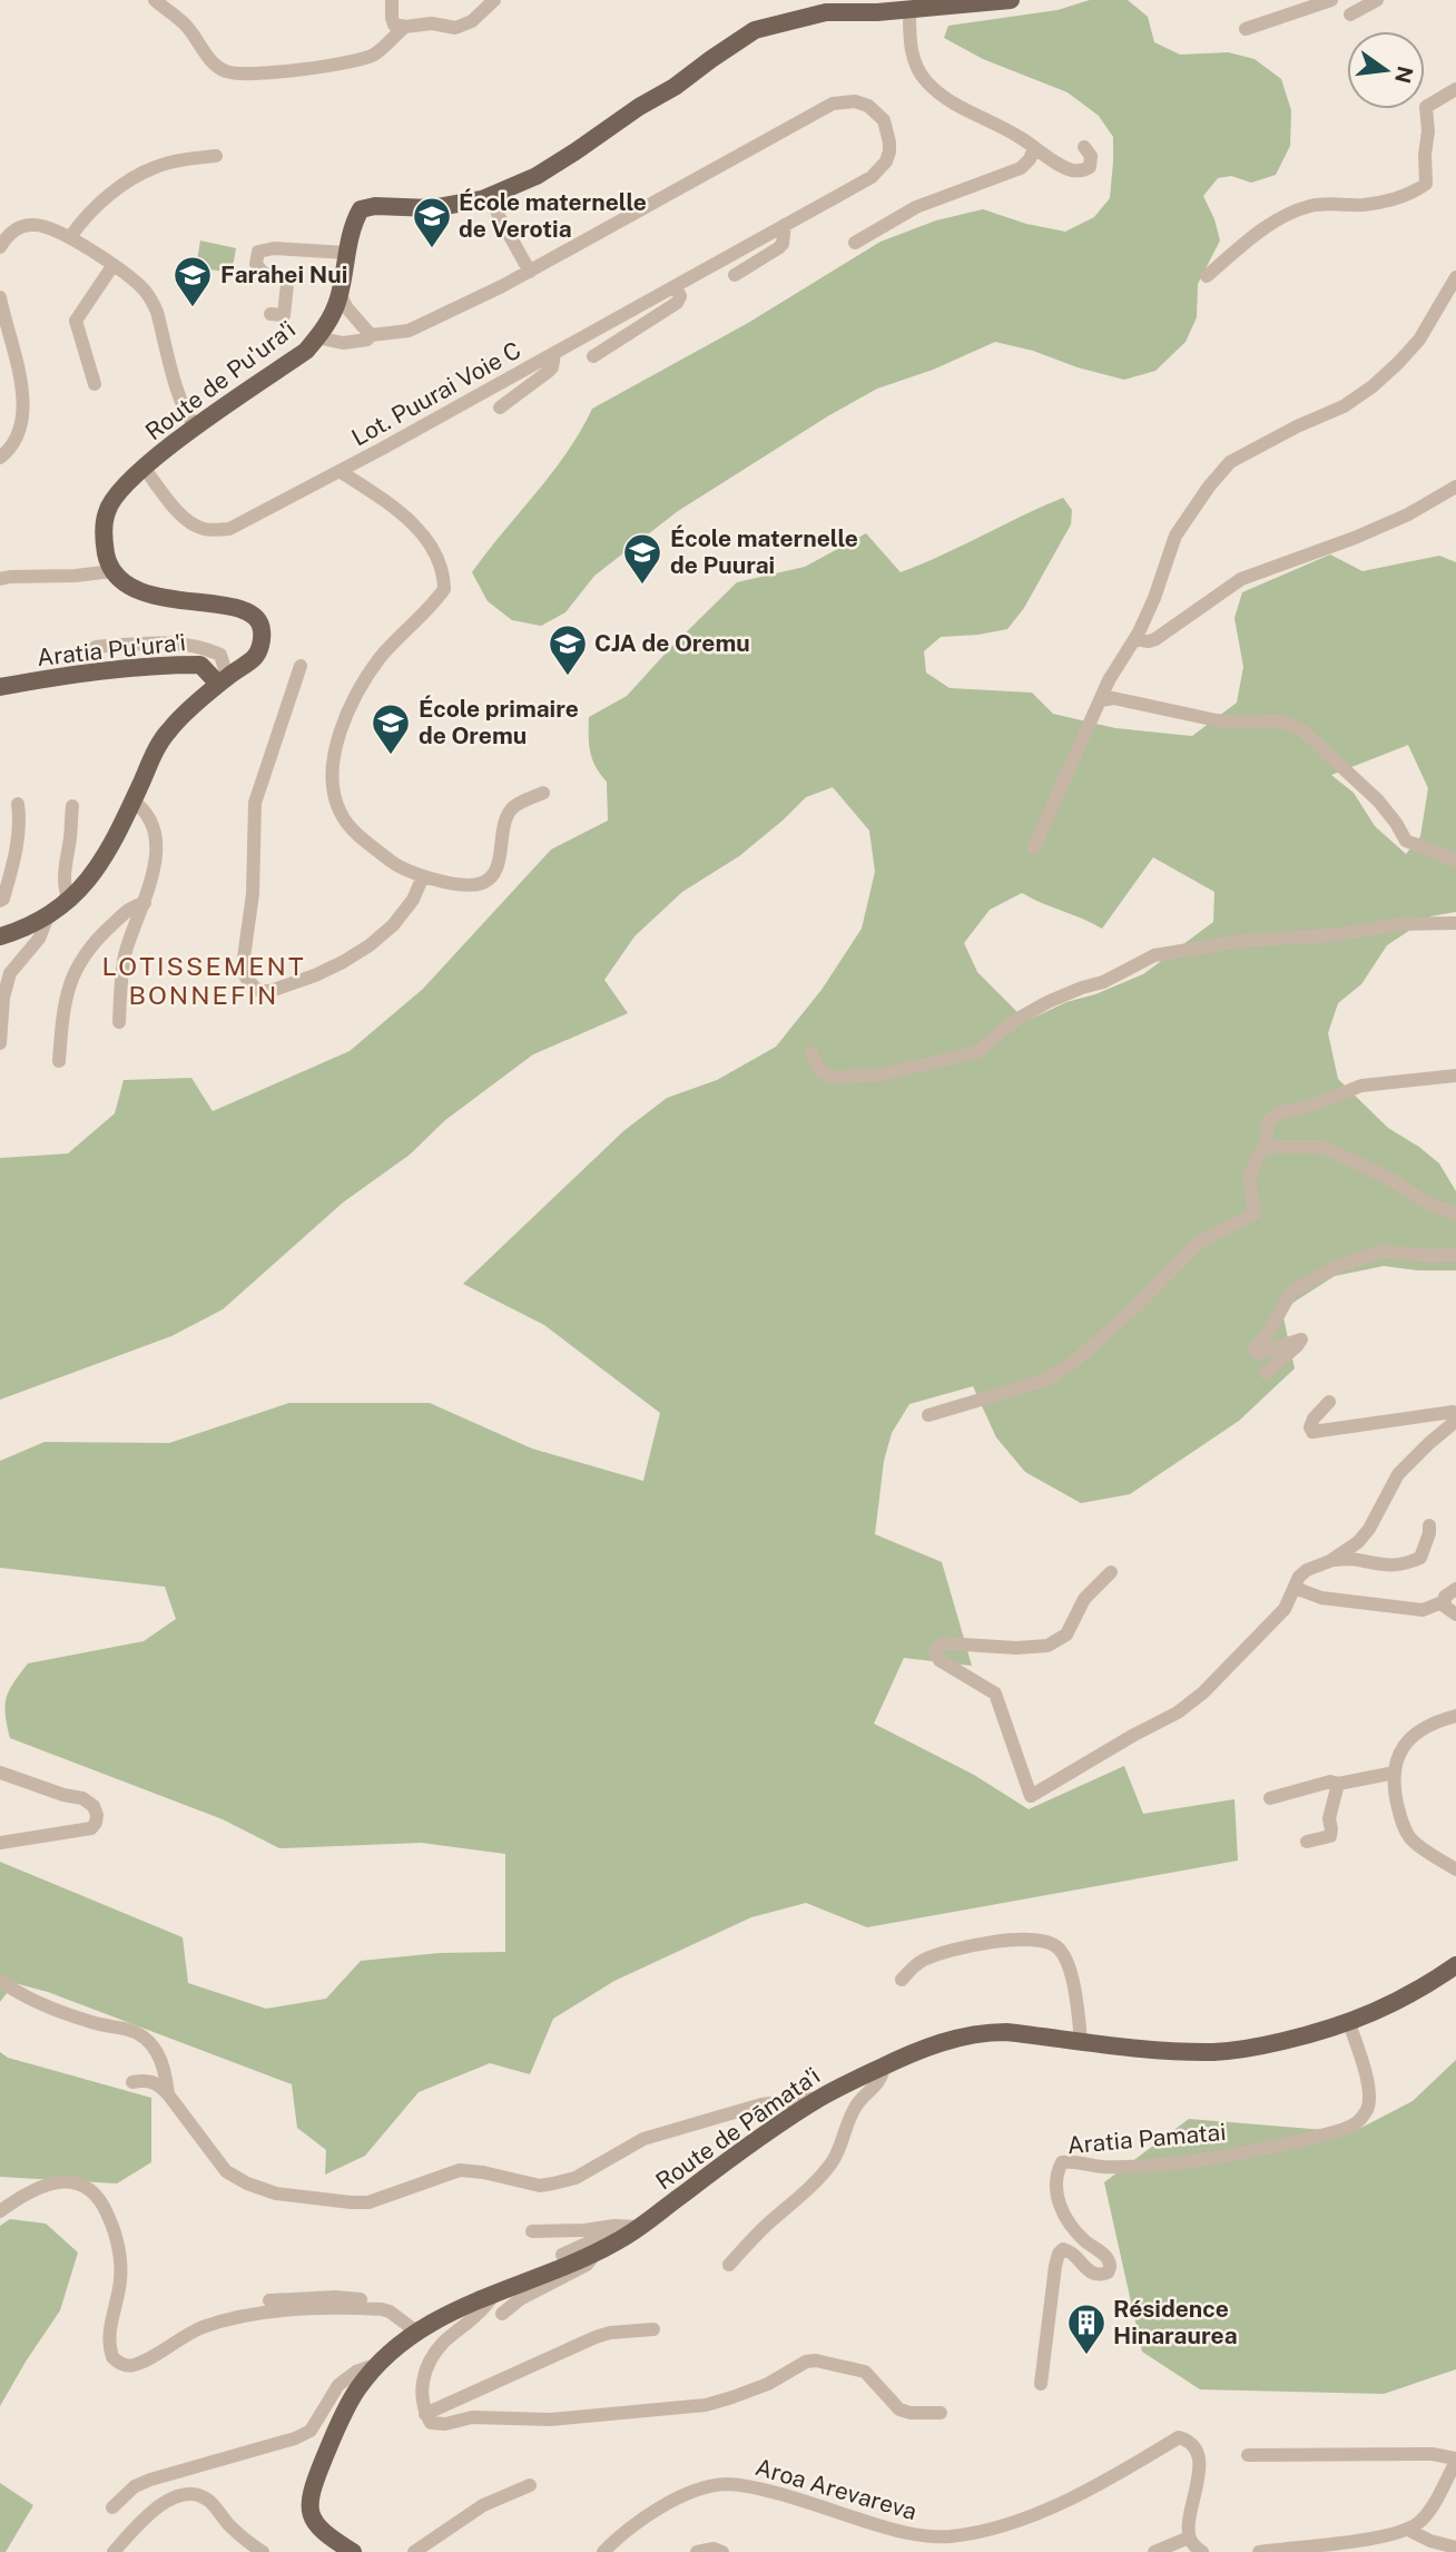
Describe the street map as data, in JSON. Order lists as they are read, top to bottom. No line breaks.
{"streets":{"main road":["Route de Pu'ura'i","Aratia Pu'ura'i","Route de Pāmata'i"],"street":["Lot. Puurai Voie C","Aratia Pamatai","Aroa Arevareva"]},"crossings":[["Route de Pu'ura'i","Lot. Puurai Voie C"],["Route de Pāmata'i","Aratia Pamatai"]],"districts":["LOTISSEMENT BONNEFIN"],"places":{"school or university":["École maternelle de Verotia","Farahei Nui","École maternelle de Puurai","CJA de Oremu","École primaire de Oremu"],"building":["Résidence Hinaraurea"]},"north":"right"}
